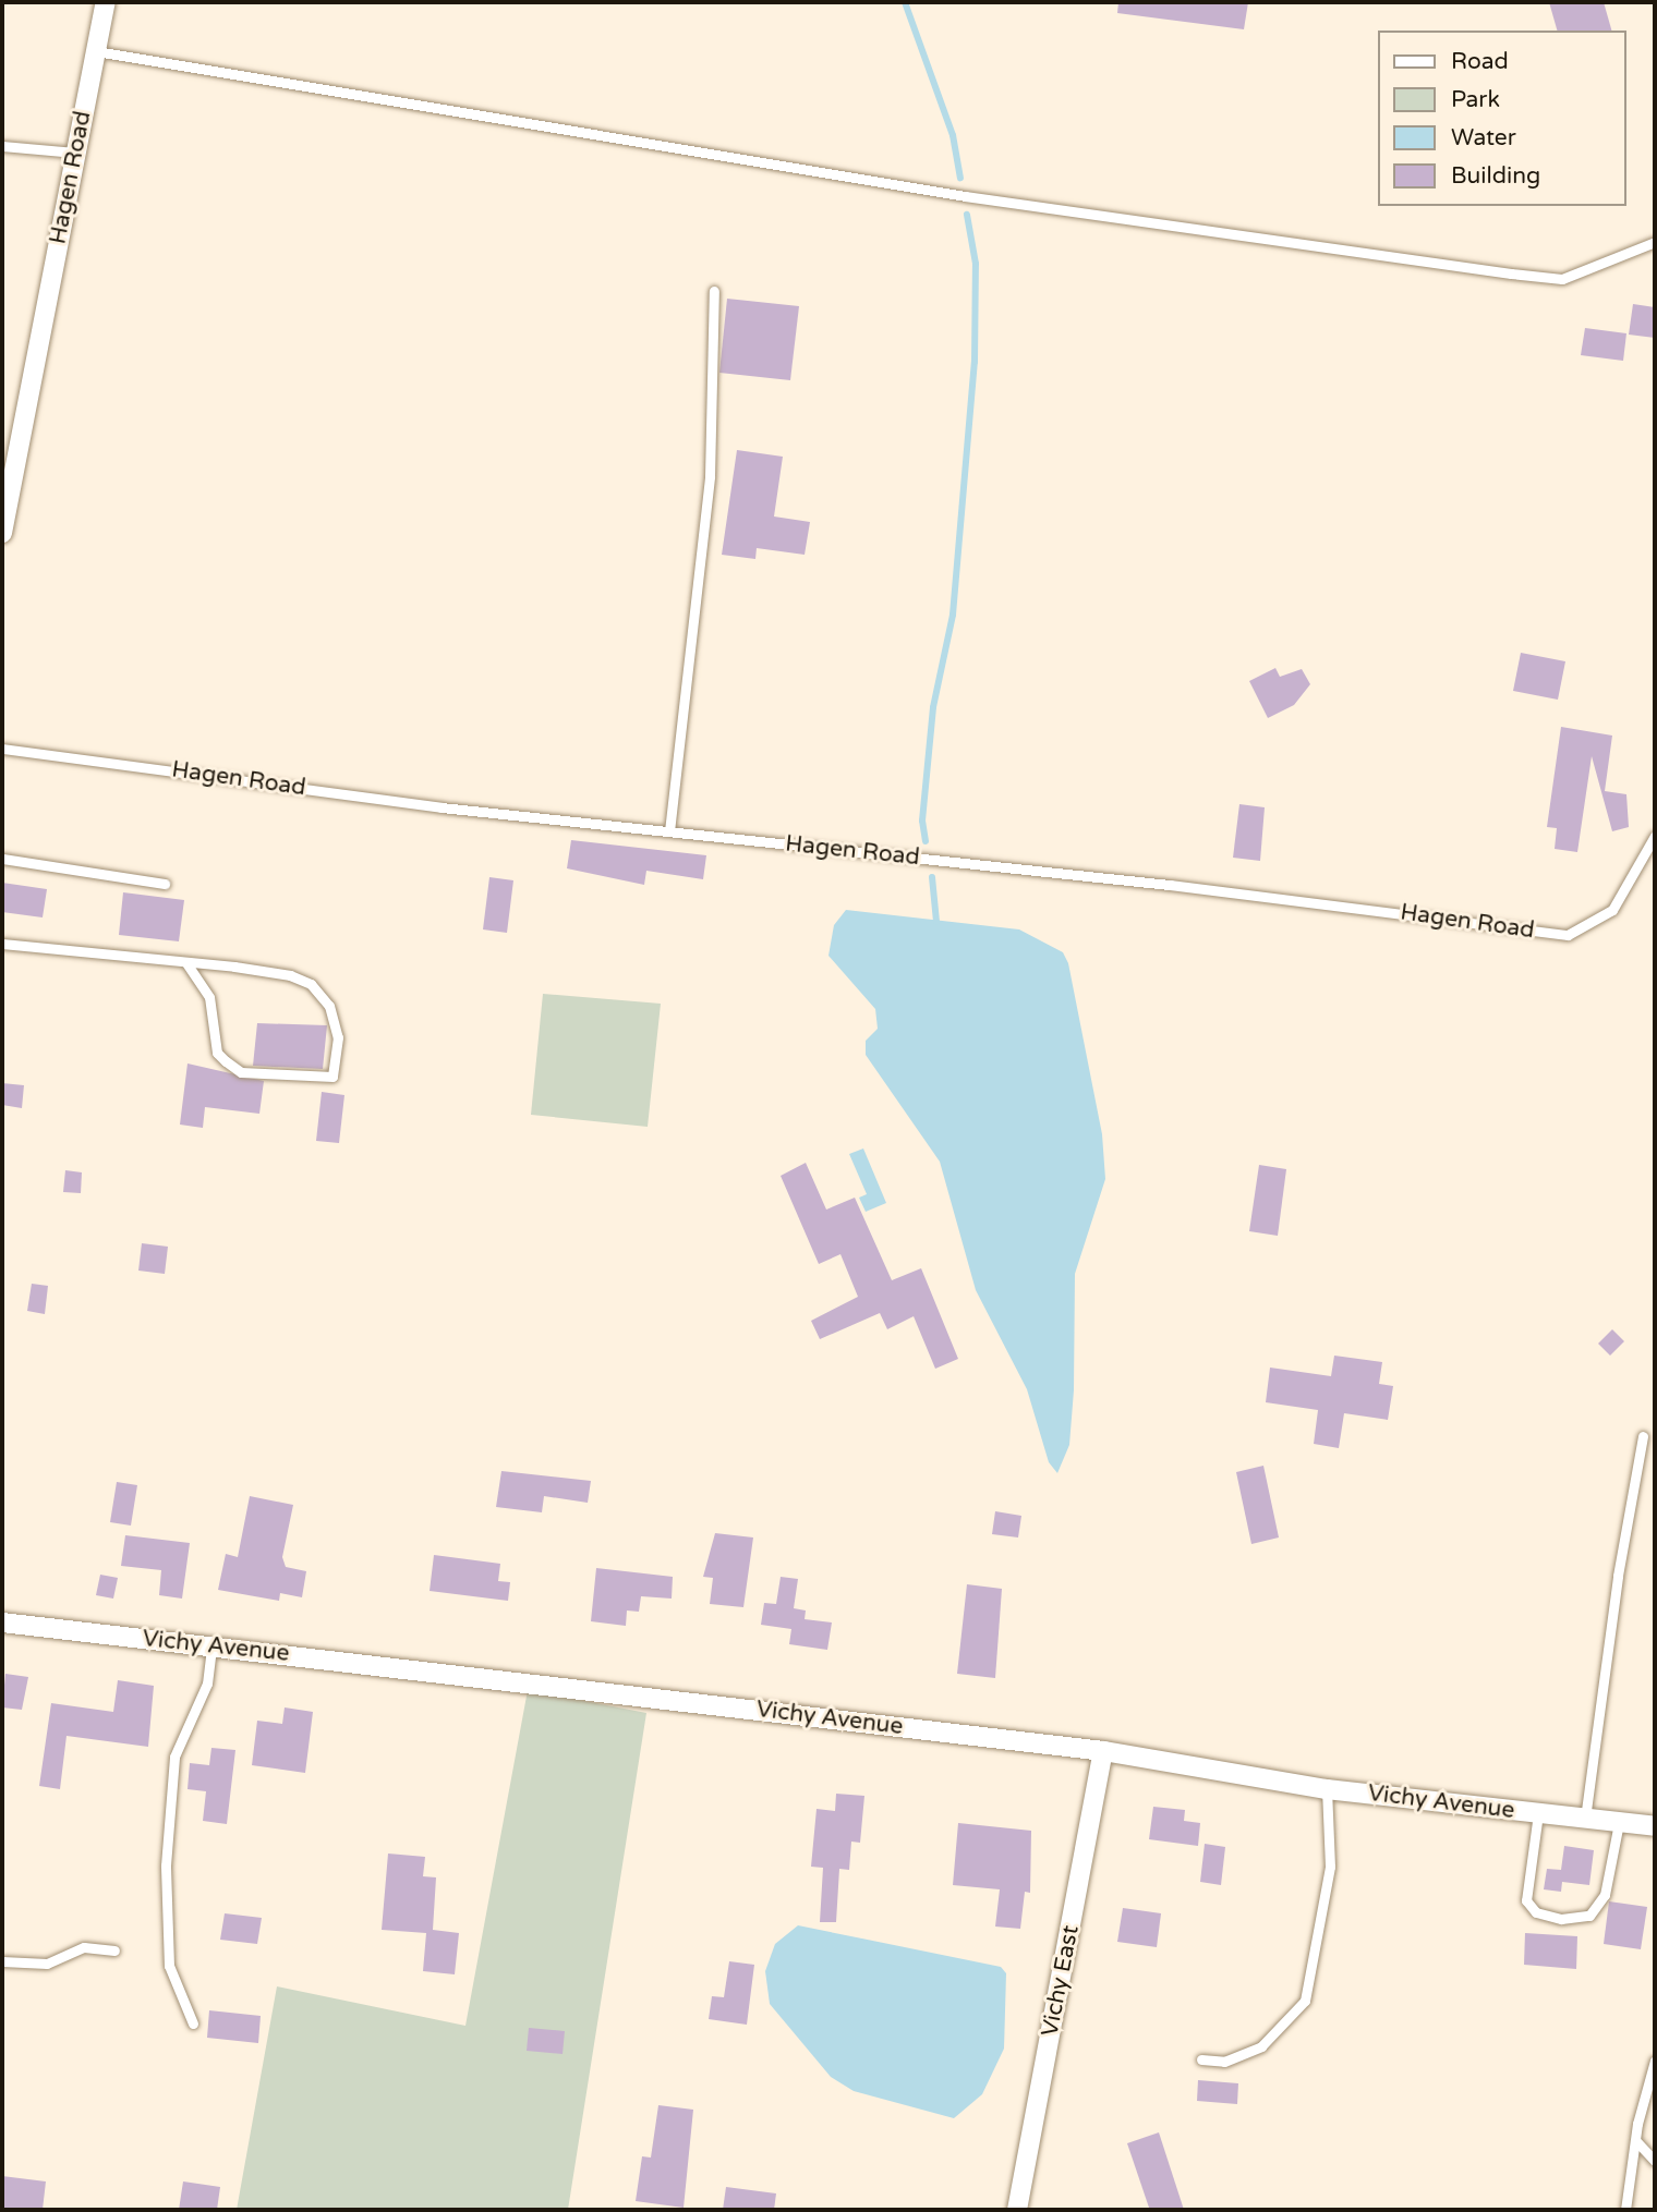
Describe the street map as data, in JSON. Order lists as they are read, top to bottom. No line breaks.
{"streets":{"street":["Hagen Road","Vichy Avenue","Vichy East"]},"crossings":[["Vichy Avenue","Vichy East"]],"legend":["Road","Park","Water","Building"]}
